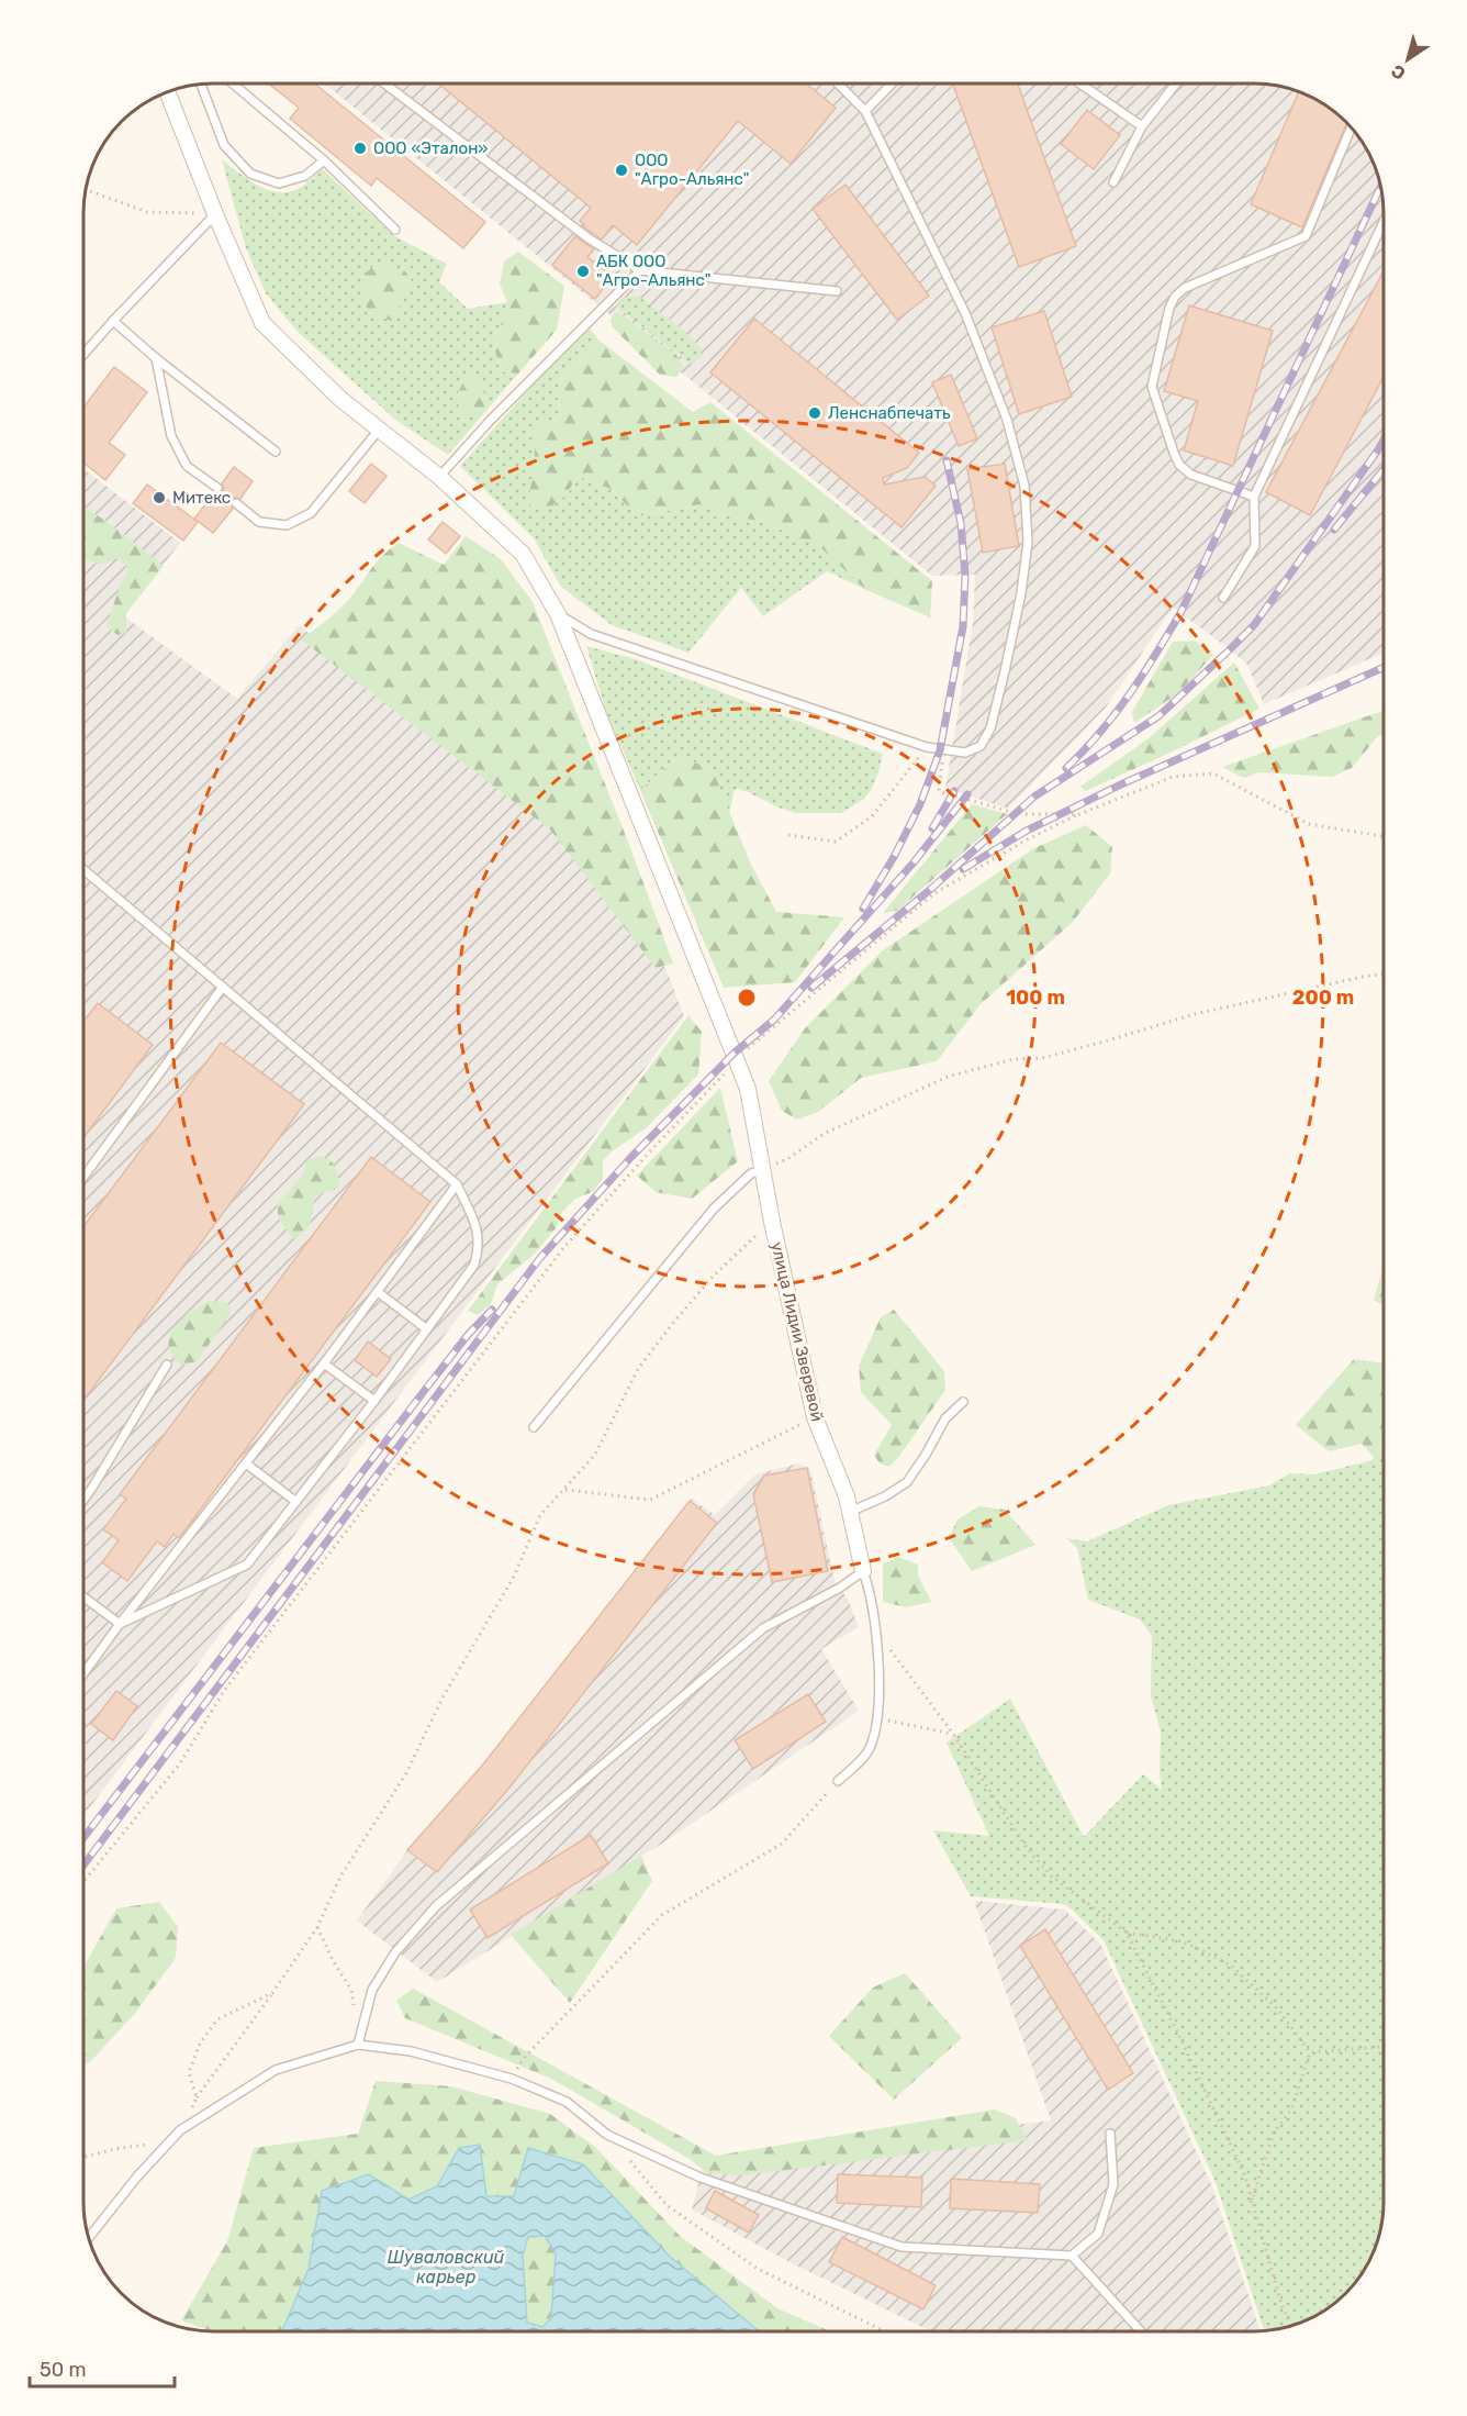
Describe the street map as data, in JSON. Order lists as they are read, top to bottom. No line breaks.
{"streets":{"street":["улица Лидии Зверевой"]},"water":["Шуваловский карьер"],"places":["ООО «Эталон»","ООО \"Агро-Альянс\"","АБК ООО \"Агро-Альянс\"","Ленснабпечать","Митекс"],"scale_bar":"50 m","north":"bottom left","rings":["100 m","200 m"]}
